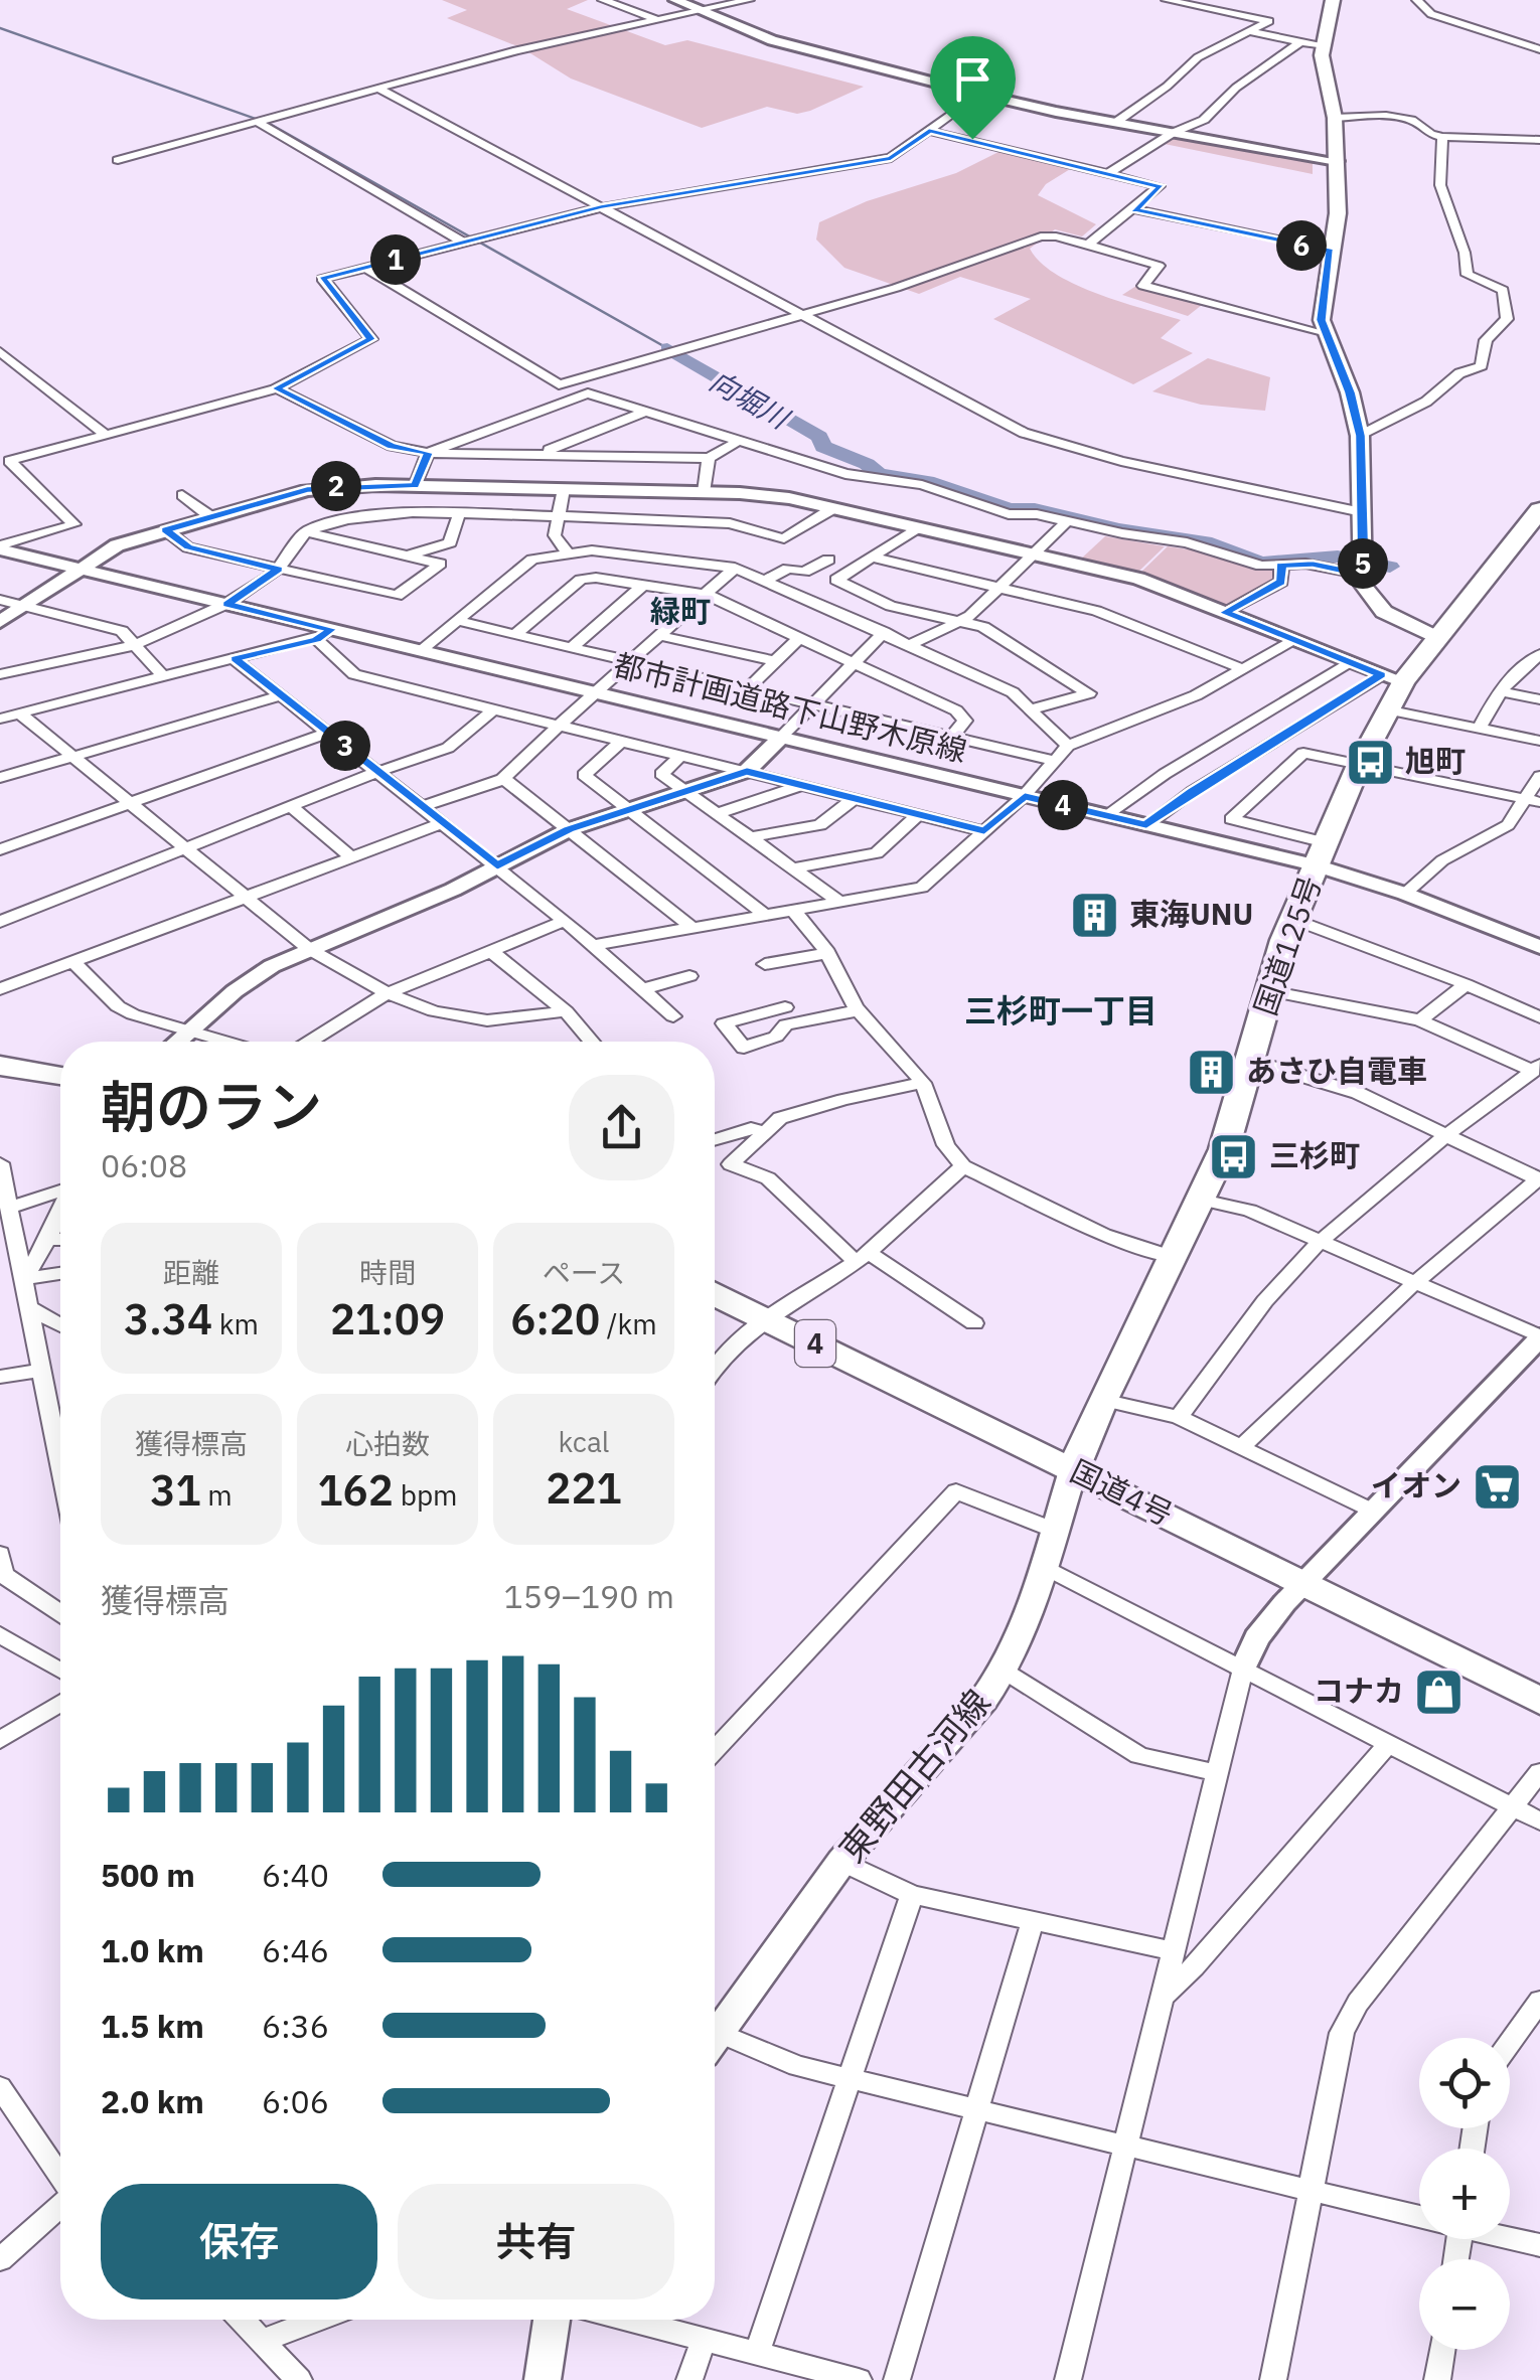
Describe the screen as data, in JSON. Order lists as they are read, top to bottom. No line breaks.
{"streets":{"highway":["国道125号","4","国道4号"],"main road":["東野田古河線"],"street":["都市計画道路下山野木原線"]},"crossings":[["都市計画道路下山野木原線","国道125号"],["国道125号","国道4号"],["国道125号","東野田古河線"],["国道4号","東野田古河線"]],"districts":["緑町","三杉町一丁目"],"water":["向堀川"],"places":{"bus stop":["旭町","三杉町"],"building":["東海UNU","あさひ自電車"],"supermarket":["イオン"],"shop":["コナカ"]},"page":{"pins":["6","1","2","5","3","4"],"heading":["朝のラン","06:08"],"stats":[["距離","3.34 km"],["時間","21:09"],["ペース","6:20 /km"],["獲得標高","31 m"],["心拍数","162 bpm"],["kcal","221"]],"chart":["獲得標高","159–190 m"],"list":[{"name":"500 m","note":"6:40"},{"name":"1.0 km","note":"6:46"},{"name":"1.5 km","note":"6:36"},{"name":"2.0 km","note":"6:06"}],"map_buttons":["+","−"],"buttons":["保存","共有"]}}
